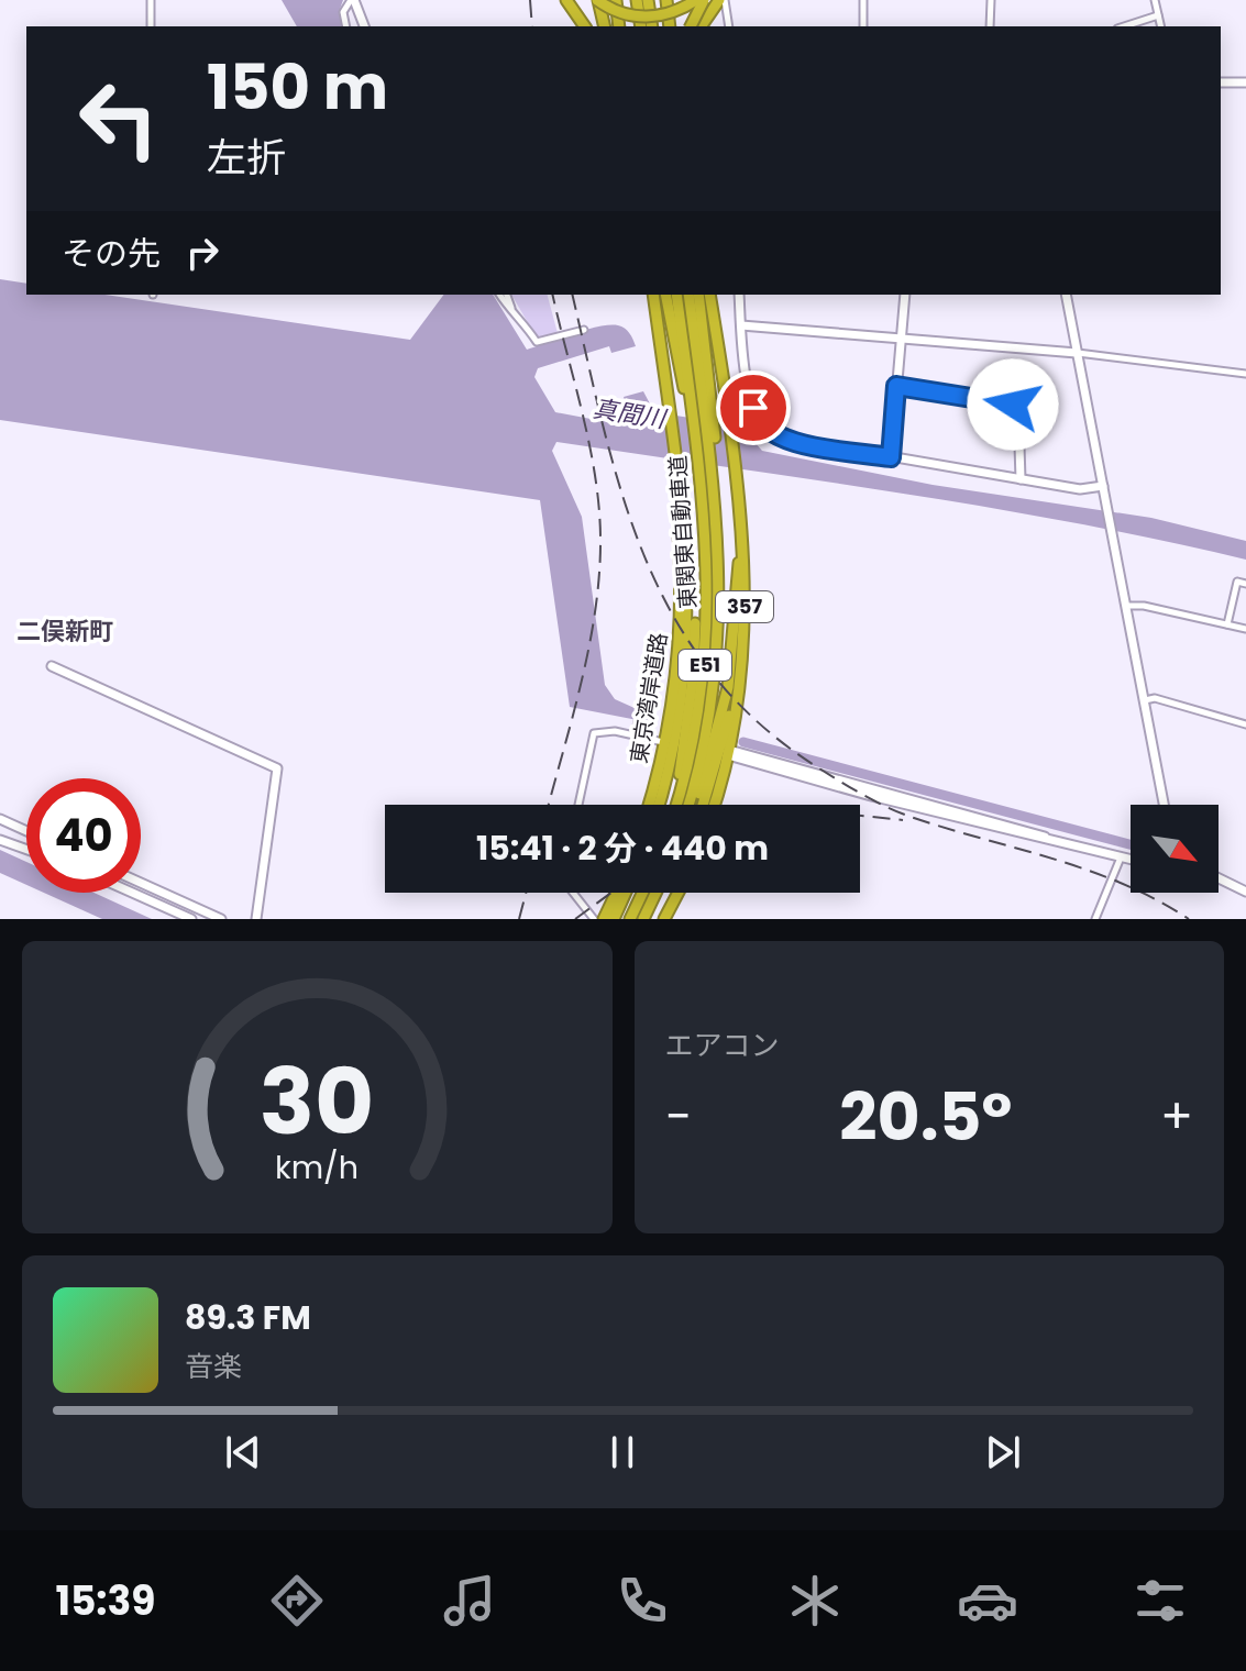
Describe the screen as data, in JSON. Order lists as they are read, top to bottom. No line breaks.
{"streets":{"highway":["東関東自動車道","357","E51","東京湾岸道路"]},"districts":["二俣新町"],"water":["真間川"],"north":"bottom right","page":{"turn":["150 m","左折"],"then":"その先","limit":"40","trip":"15:41 · 2 分 · 440 m","tile":"エアコン","heat":["−","20.5°","+"],"song":["89.3 FM","音楽"],"tabs":"15:39","gauge":["30","km/h"]}}
